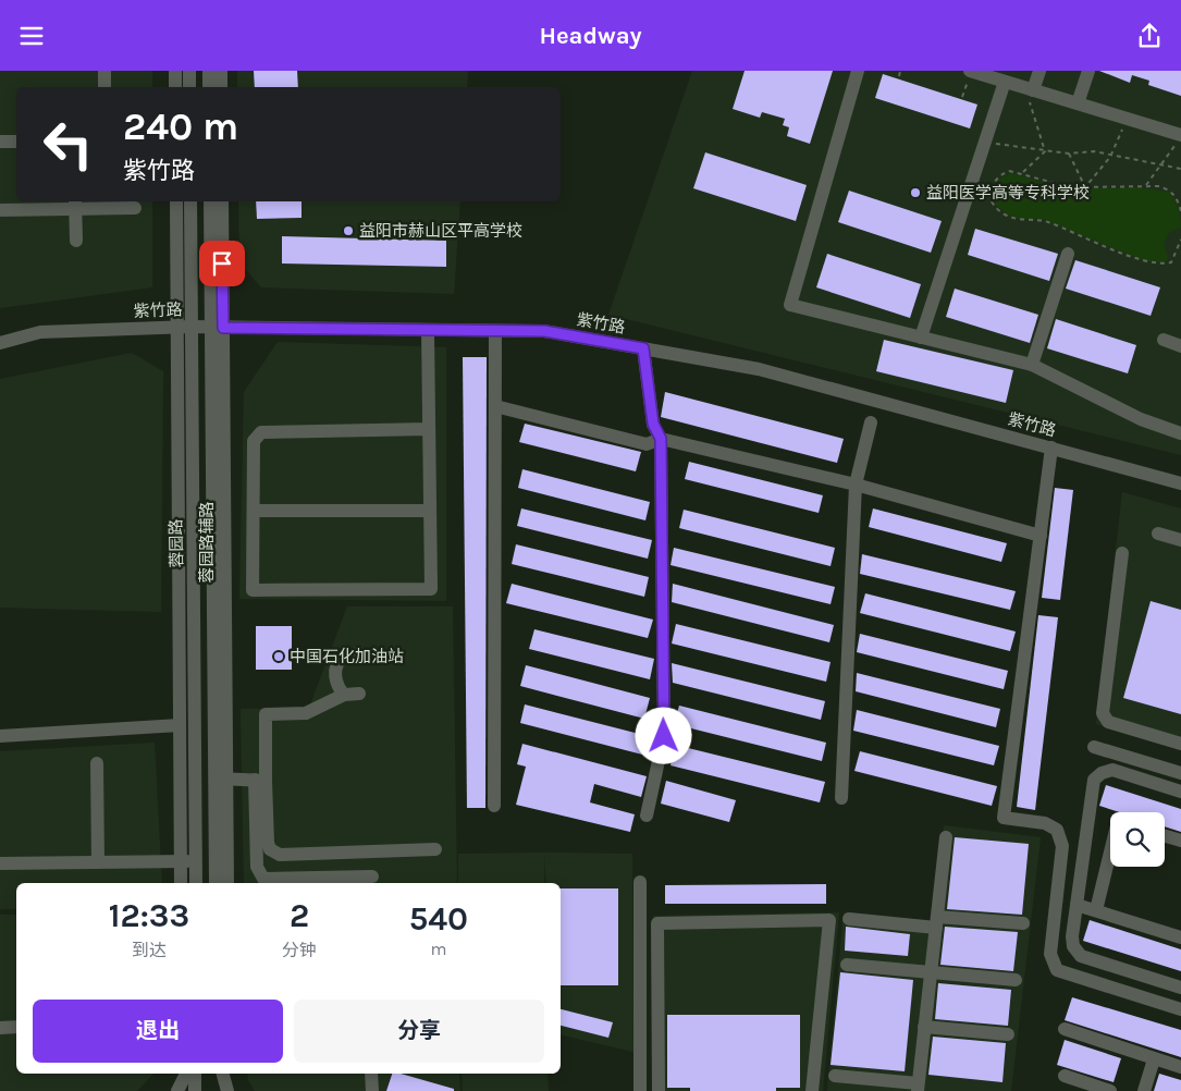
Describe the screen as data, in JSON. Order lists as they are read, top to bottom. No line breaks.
{"streets":{"street":["紫竹路","蓉园路辅路","蓉园路"]},"crossings":[["紫竹路","蓉园路辅路"],["紫竹路","蓉园路"],["蓉园路辅路","蓉园路"]],"places":["益阳医学高等专科学校","益阳市赫山区平高学校","中国石化加油站"],"page":{"header":"Headway","turn":["240 m","紫竹路"],"eta":["12:33","到达","2","分钟","540","m"],"buttons":["退出","分享"]}}
